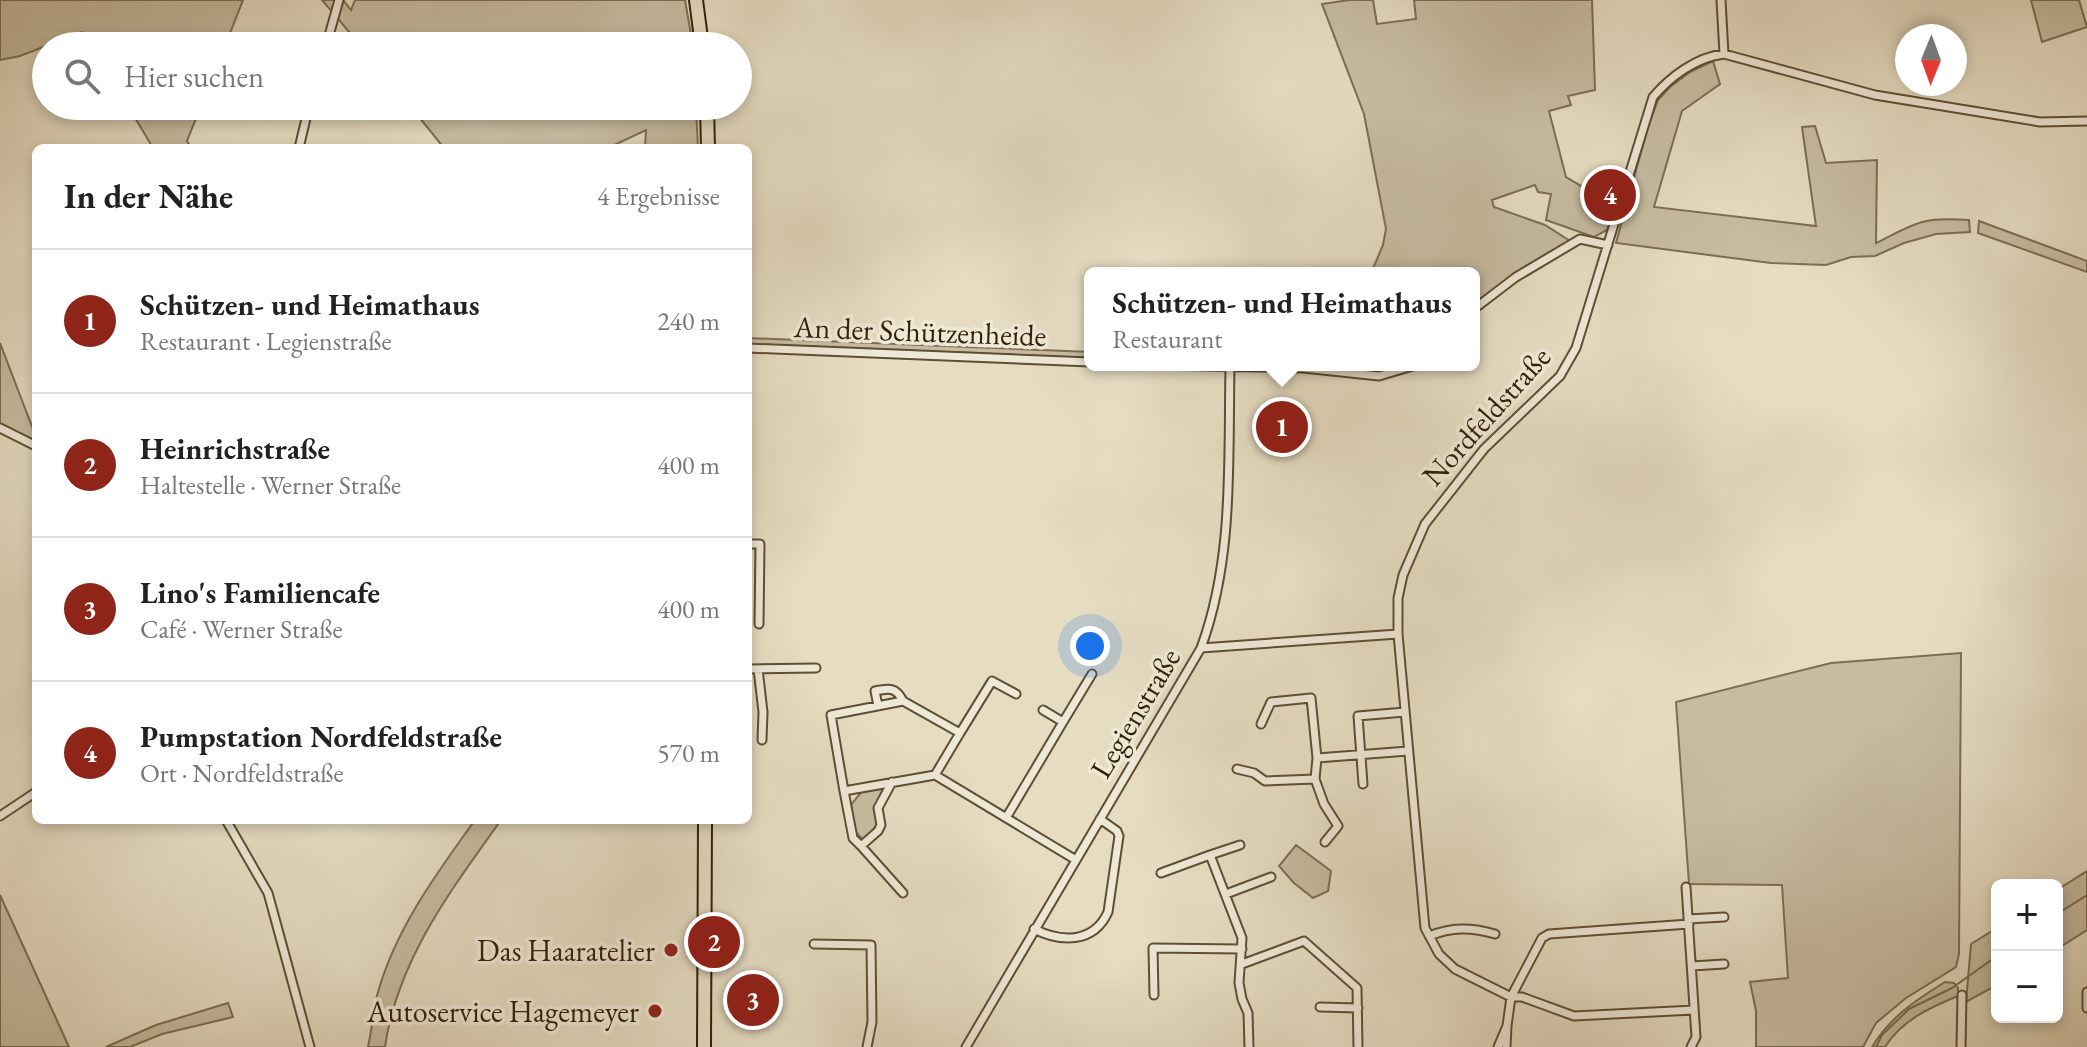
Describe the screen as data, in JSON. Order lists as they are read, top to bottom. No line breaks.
{"streets":{"street":["An der Schützenheide","Nordfeldstraße","Legienstraße"]},"places":["Das Haaratelier","Autoservice Hagemeyer"],"north":"bottom","page":{"search":"Hier suchen","heading":["In der Nähe","4 Ergebnisse"],"pins":["4","1","2","3"],"list":[{"mark":"1","name":"Schützen- und Heimathaus","note":"Restaurant · Legienstraße","value":"240 m"},{"mark":"2","name":"Heinrichstraße","note":"Haltestelle · Werner Straße","value":"400 m"},{"mark":"3","name":"Lino's Familiencafe","note":"Café · Werner Straße","value":"400 m"},{"mark":"4","name":"Pumpstation Nordfeldstraße","note":"Ort · Nordfeldstraße","value":"570 m"}],"popup":["Schützen- und Heimathaus","Restaurant"],"map_buttons":["+","−"]}}
